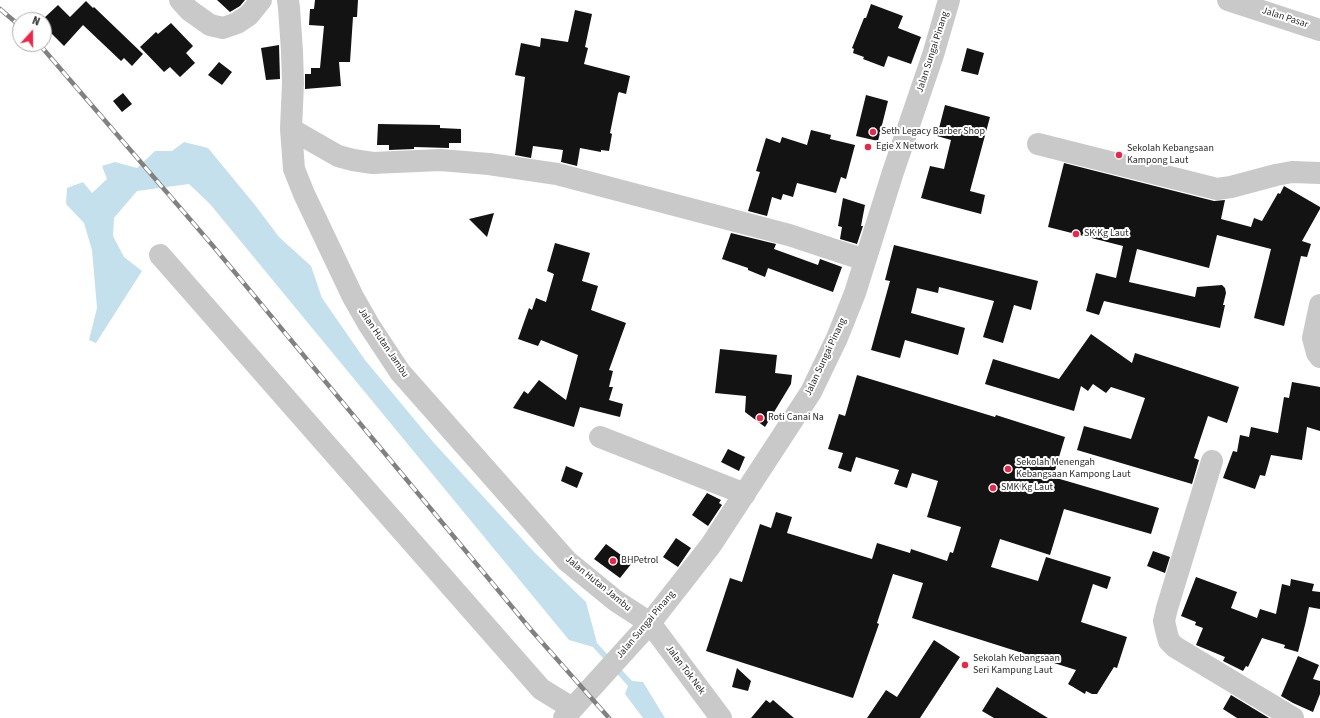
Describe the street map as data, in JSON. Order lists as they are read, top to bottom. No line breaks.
{"streets":{"street":["Jalan Pasar","Jalan Sungai Pinang","Jalan Hutan Jambu","Jalan Tok Nek"]},"crossings":[["Jalan Sungai Pinang","Jalan Hutan Jambu"],["Jalan Sungai Pinang","Jalan Tok Nek"],["Jalan Hutan Jambu","Jalan Tok Nek"]],"places":["Seth Legacy Barber Shop","Egie X Network","Sekolah Kebangsaan Kampong Laut","SK Kg Laut","Roti Canai Na","Sekolah Menengah Kebangsaan Kampong Laut","SMK Kg Laut","BHPetrol","Sekolah Kebangsaan Seri Kampung Laut"],"north":"top"}
